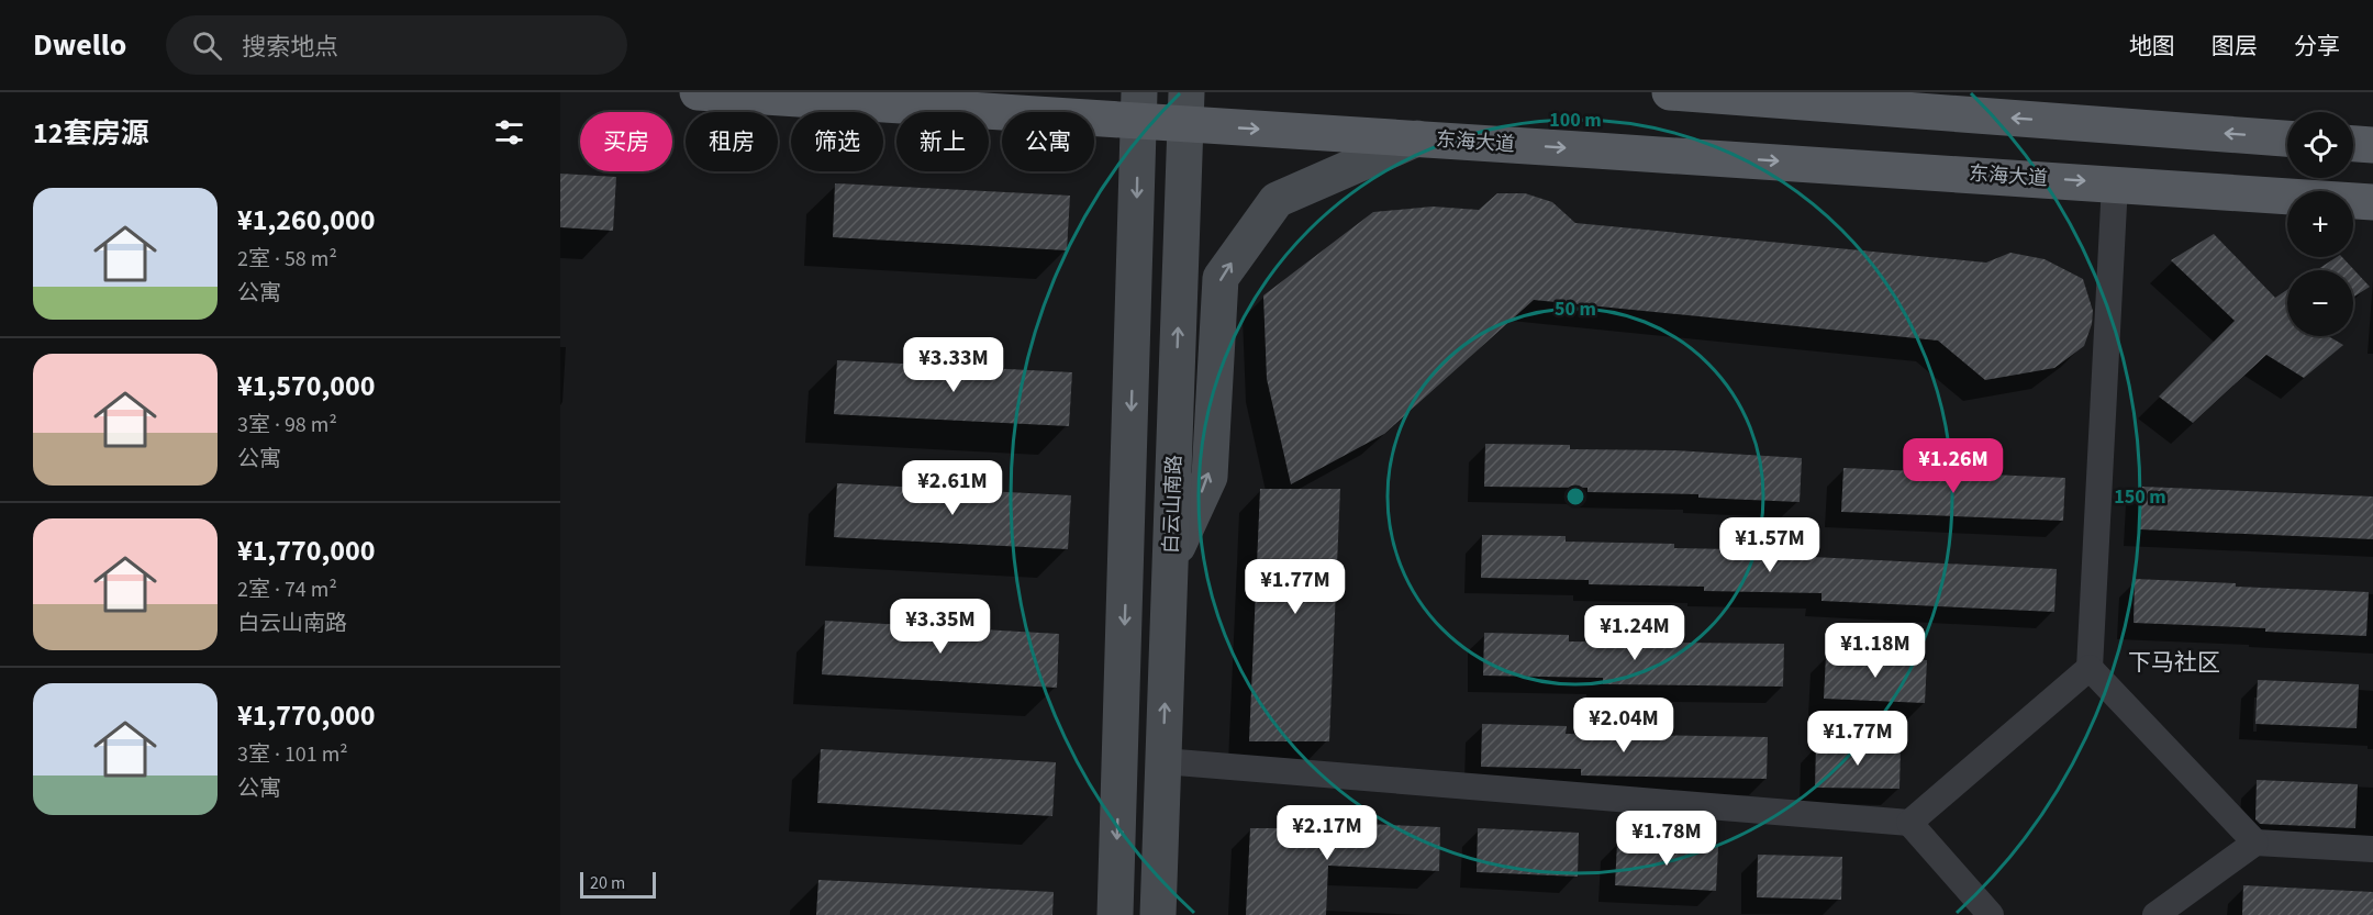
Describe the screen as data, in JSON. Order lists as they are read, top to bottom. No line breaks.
{"streets":{"main road":["东海大道","白云山南路"]},"crossings":[["东海大道","白云山南路"]],"districts":["下马社区"],"scale_bar":"20 m","page":{"header":"Dwello","search":"搜索地点","nav":["地图","图层","分享"],"heading":"12套房源","map_buttons":["+","−"],"chip":["买房","租房","筛选","新上","公寓"],"list":[{"name":"¥1,260,000","note":"2室 · 58 m² · 公寓"},{"name":"¥1,570,000","note":"3室 · 98 m² · 公寓"},{"name":"¥1,770,000","note":"2室 · 74 m² · 白云山南路"},{"name":"¥1,770,000","note":"3室 · 101 m² · 公寓"}],"price":["¥3.33M","¥1.26M","¥2.61M","¥1.57M","¥1.77M","¥3.35M","¥1.24M","¥1.18M","¥2.04M","¥1.77M","¥2.17M","¥1.78M"],"scale":"20 m"},"rings":["100 m","50 m","150 m"]}
